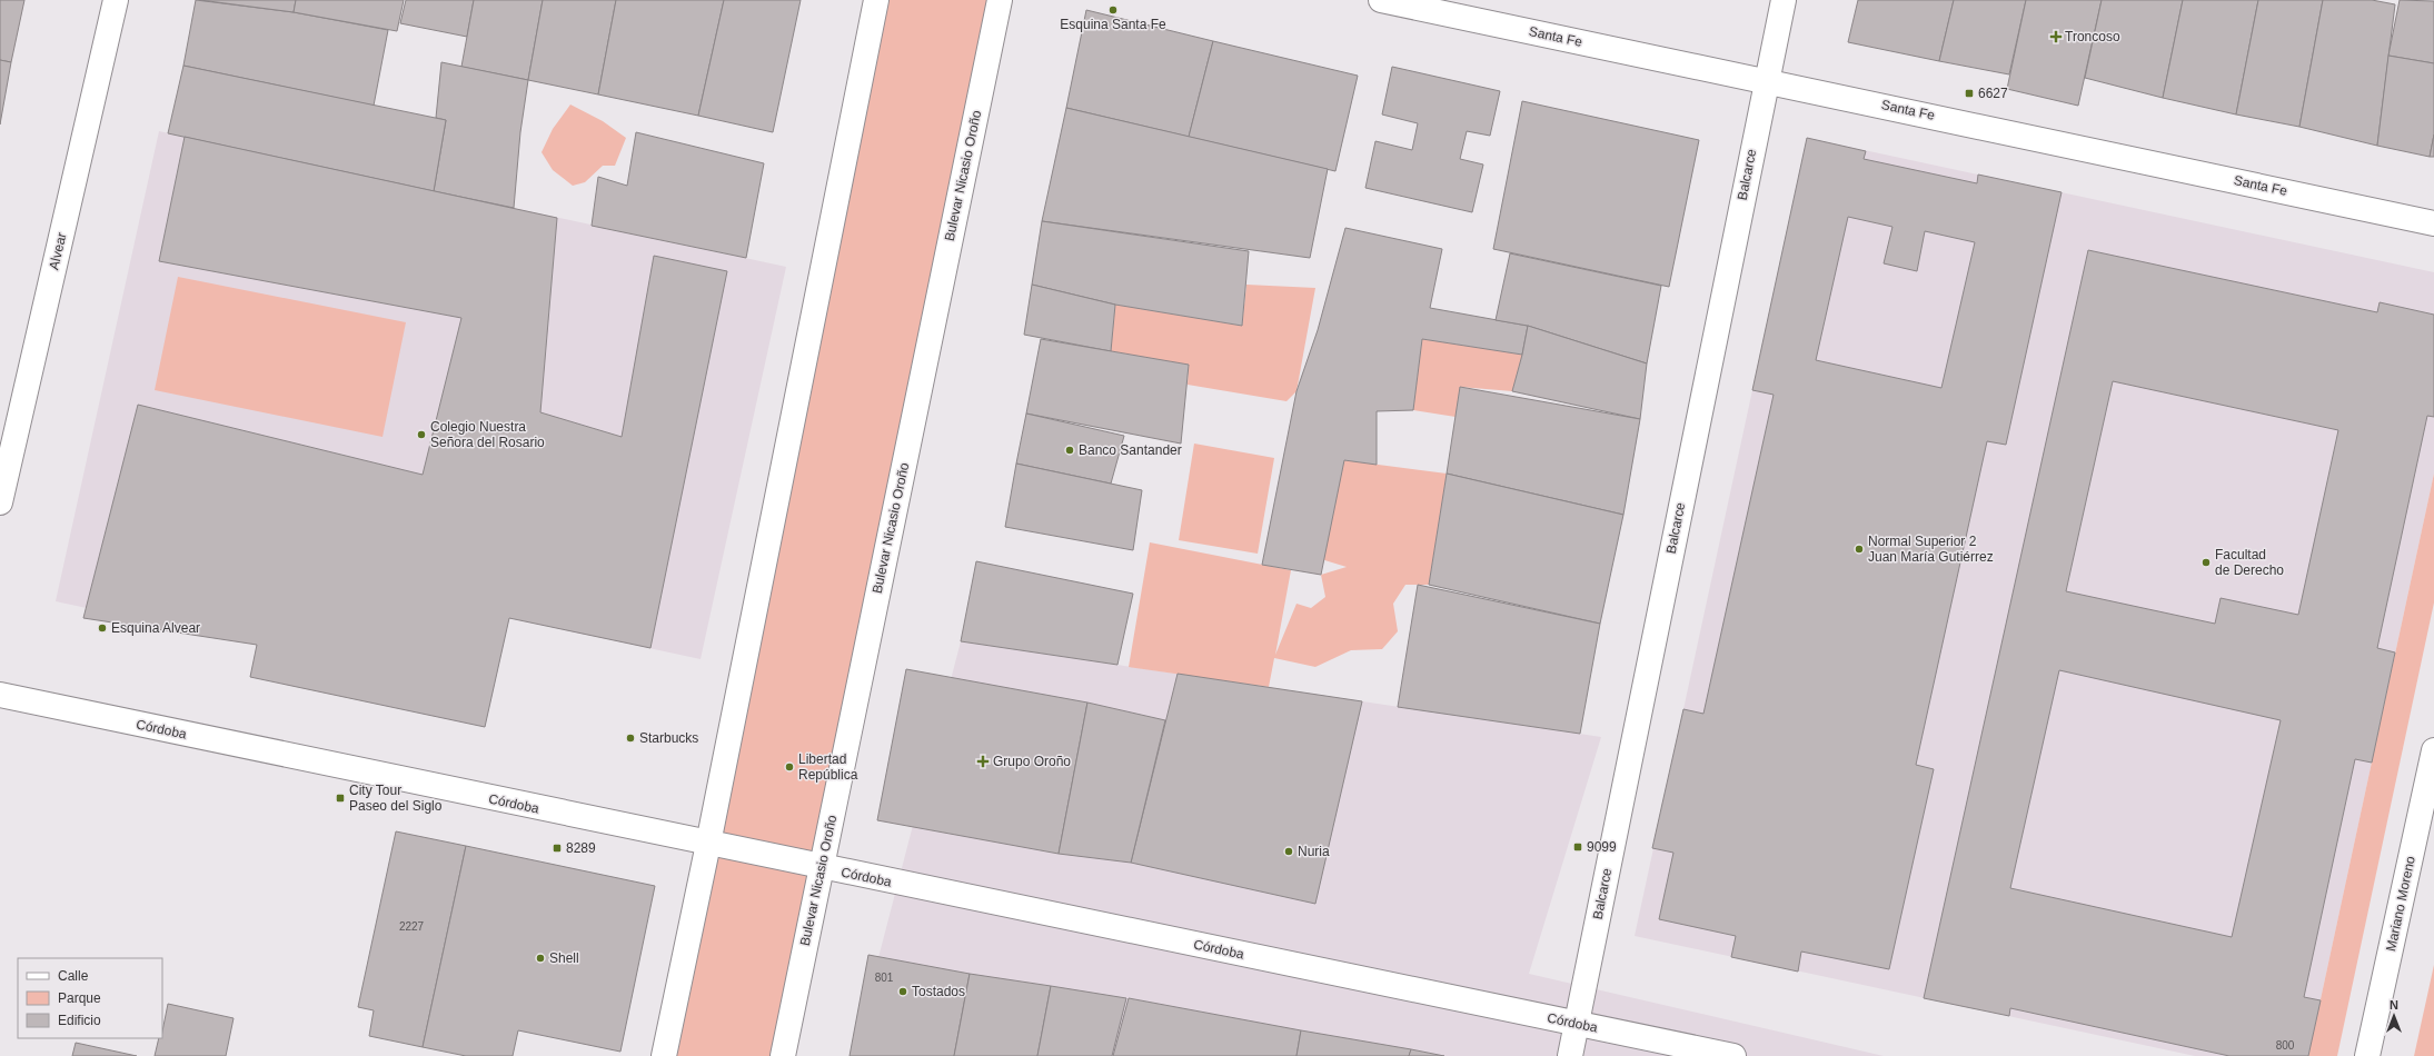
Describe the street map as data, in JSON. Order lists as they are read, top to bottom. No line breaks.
{"streets":{"main road":["Santa Fe","Balcarce","Bulevar Nicasio Oroño","Alvear","Córdoba","Mariano Moreno"]},"crossings":[["Santa Fe","Balcarce"],["Balcarce","Córdoba"],["Bulevar Nicasio Oroño","Córdoba"]],"places":{"other":["Esquina Santa Fe","Colegio Nuestra Señora del Rosario","Banco Santander","Normal Superior 2 Juan María Gutiérrez","Facultad de Derecho","Esquina Alvear","Starbucks","Libertad República","Nuria","Shell","Tostados"],"health":["Troncoso","Grupo Oroño"],"transit":["6627","City Tour Paseo del Siglo","9099","8289"]},"house_numbers":["2227","801","800"],"legend":["Calle","Parque","Edificio"],"north":"top"}
